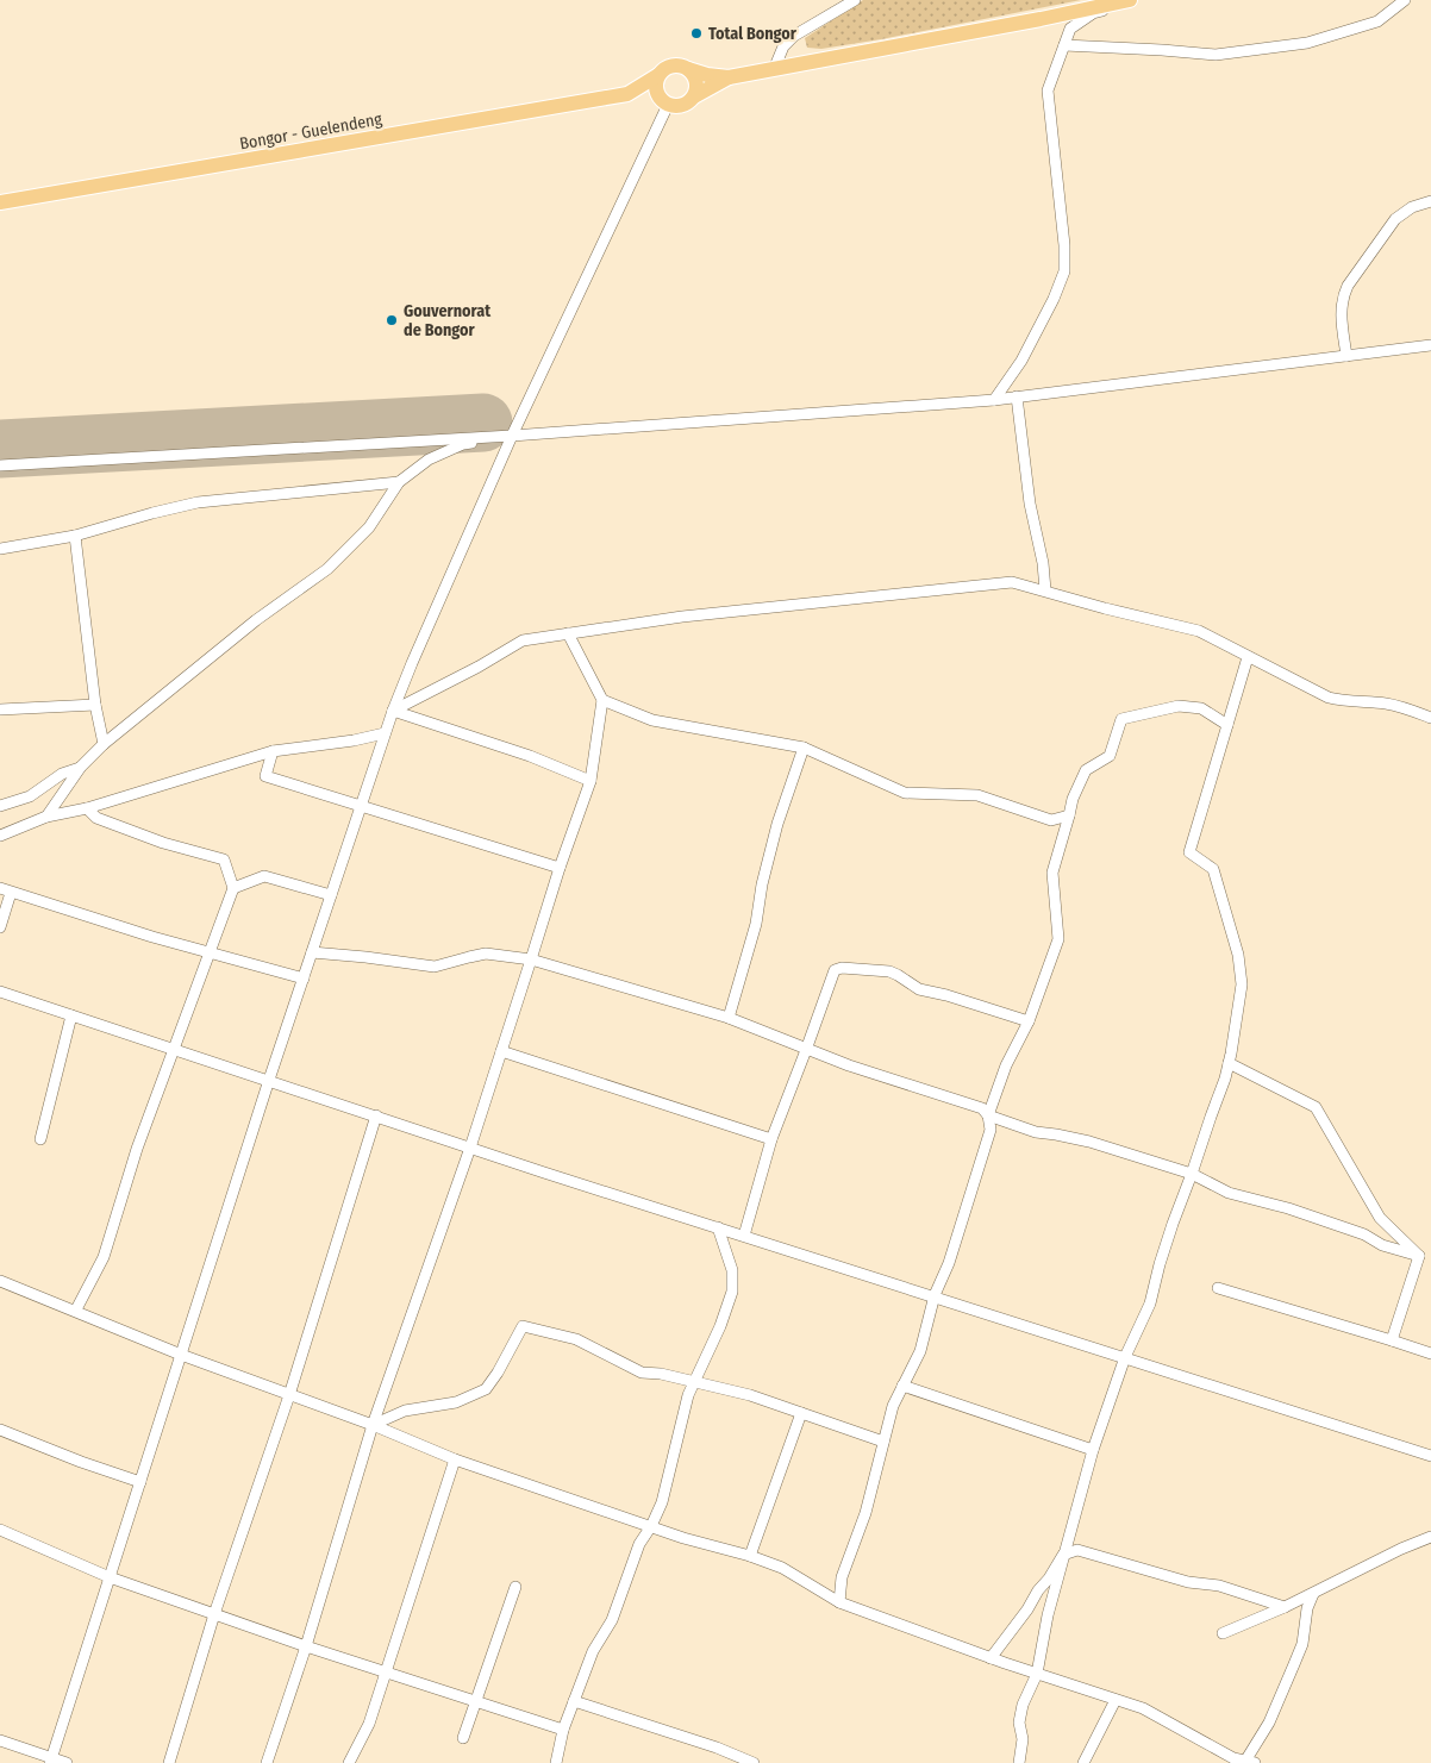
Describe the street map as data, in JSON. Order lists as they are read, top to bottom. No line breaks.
{"streets":{"highway":["Bongor - Guelendeng"]},"places":["Total Bongor","Gouvernorat de Bongor"]}
